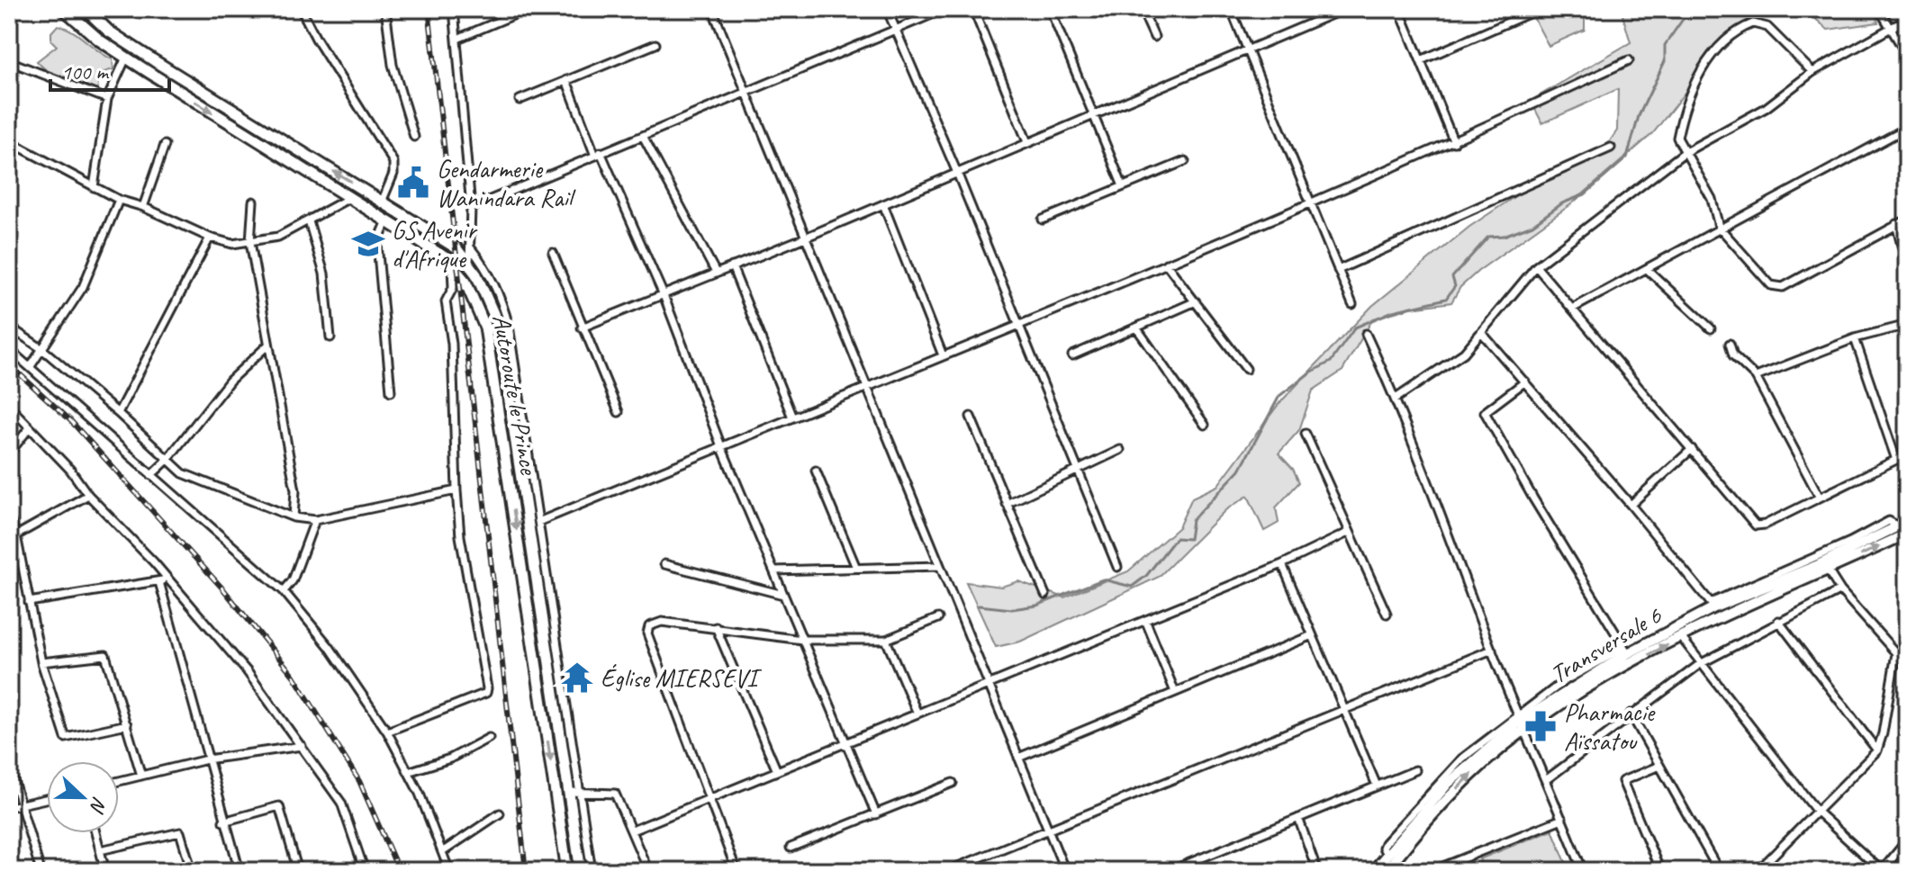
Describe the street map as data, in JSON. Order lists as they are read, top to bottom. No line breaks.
{"streets":{"main road":["Autoroute le Prince","Transversale 6"]},"places":{"public building":["Gendarmerie Wanindara Rail"],"school or university":["GS Avenir d'Afrique"],"temple":["Église MIERSEVI"],"pharmacy":["Pharmacie Aïssatou"]},"scale_bar":"100 m","north":"right"}
